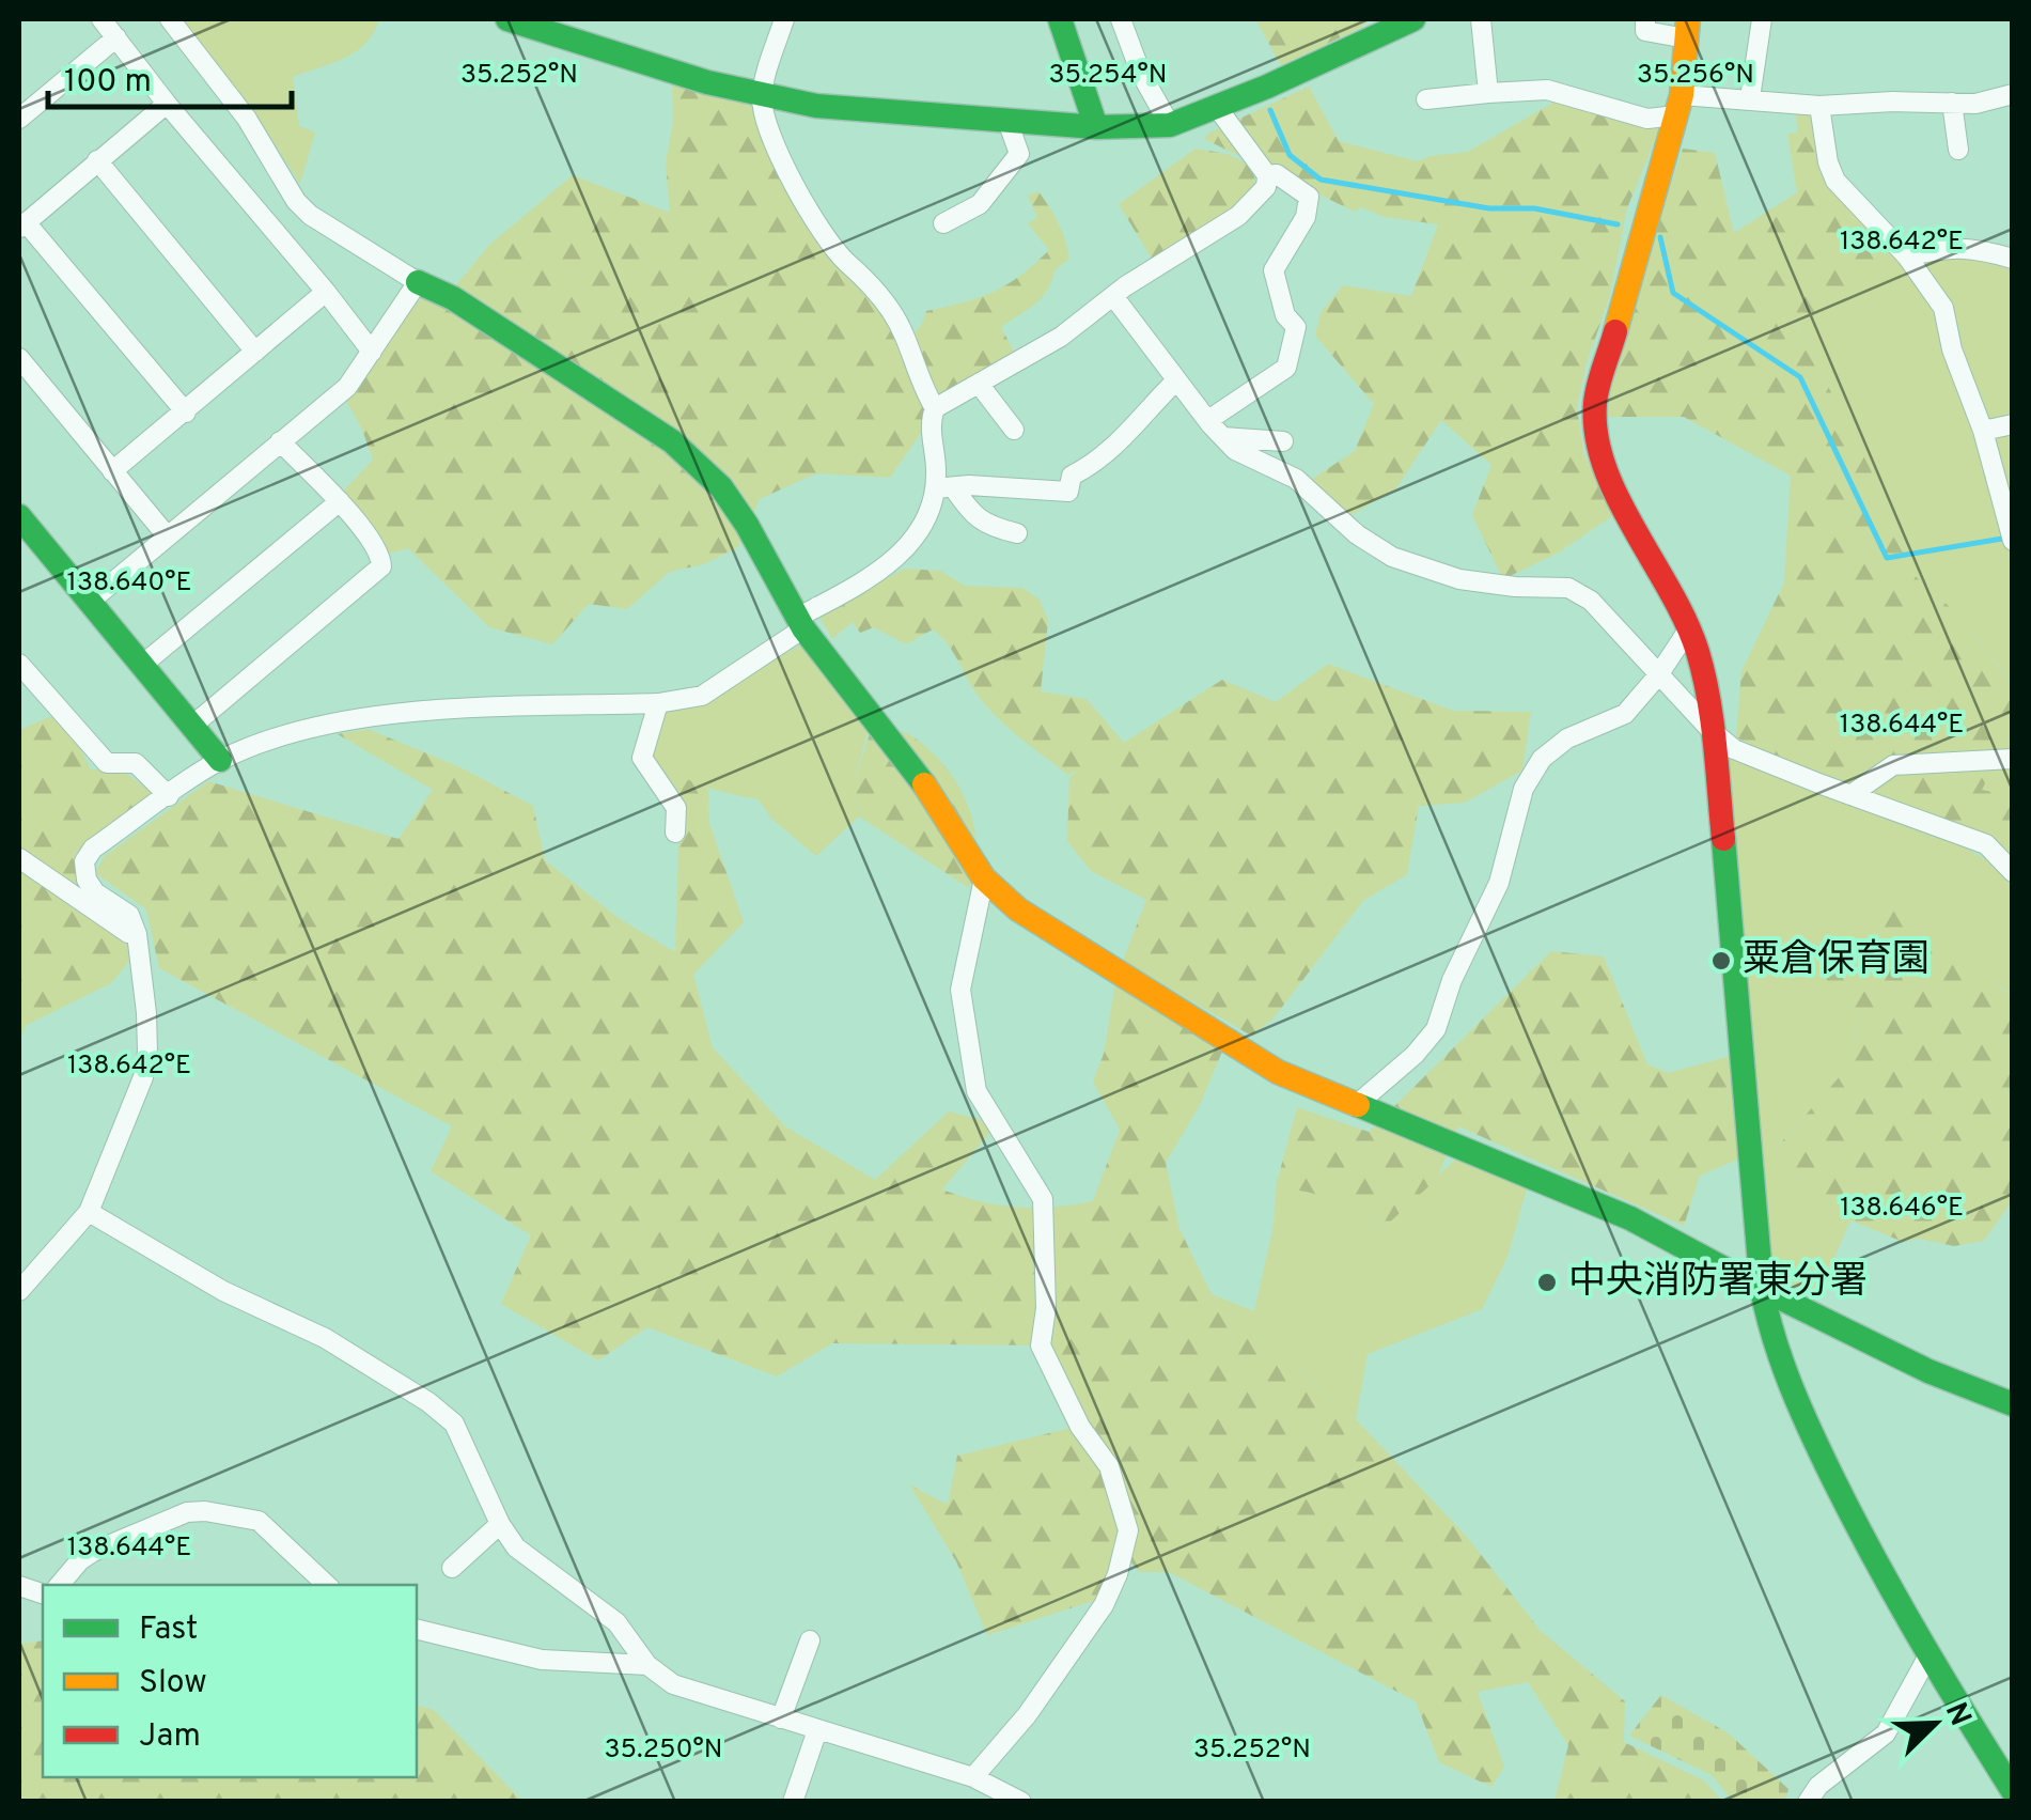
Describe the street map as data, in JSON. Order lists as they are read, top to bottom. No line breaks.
{"places":["粟倉保育園","中央消防署東分署"],"legend":["Fast","Slow","Jam"],"scale_bar":"100 m","north":"top right","coordinates":["35.252°N","35.254°N","35.256°N","138.642°E","138.640°E","138.644°E","138.646°E","35.250°N"]}
